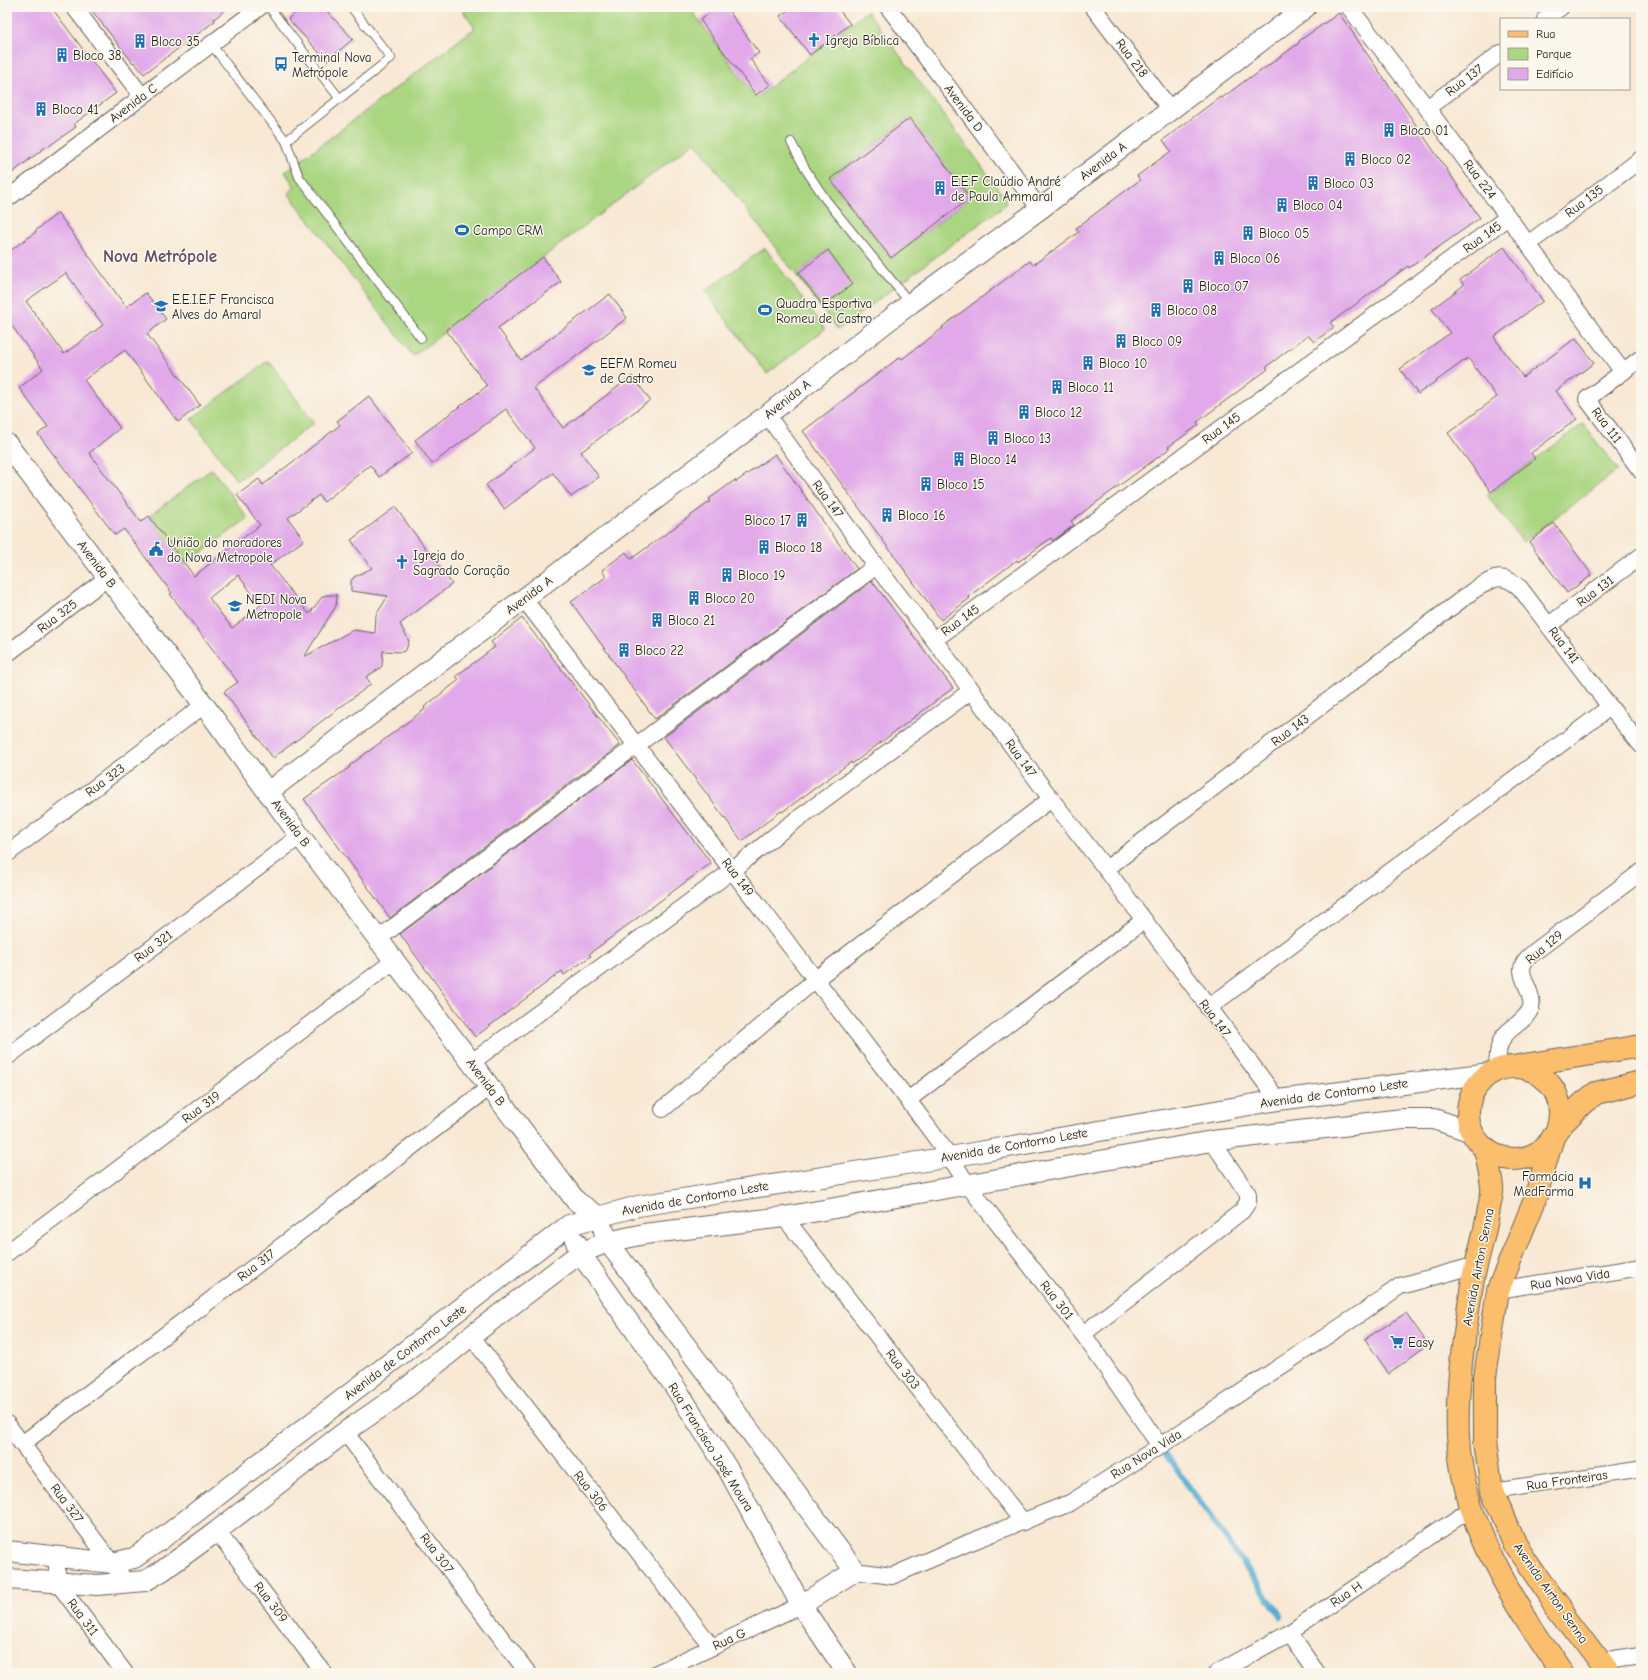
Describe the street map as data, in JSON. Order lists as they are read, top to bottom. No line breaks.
{"streets":{"main road":["Avenida de Contorno Leste","Avenida Airton Senna"],"street":["Rua 218","Rua 137","Avenida C","Avenida D","Avenida A","Rua 224","Rua 135","Rua 145","Rua 111","Rua 147","Avenida B","Rua 131","Rua 325","Rua 141","Rua 143","Rua 323","Rua 149","Rua 321","Rua 129","Rua 319","Rua 317","Rua Nova Vida","Rua 301","Rua 303","Rua Francisco José Moura","Rua Fronteiras","Rua 306","Rua 327","Rua 307","Rua H","Rua 309","Rua 311","Rua G"]},"crossings":[["Rua 218","Avenida A"],["Rua 137","Rua 224"],["Avenida D","Avenida A"],["Avenida A","Rua 147"],["Avenida A","Avenida B"],["Avenida A","Rua 149"],["Rua 224","Rua 135"],["Rua 224","Rua 145"],["Rua 224","Rua 111"],["Rua 145","Rua 147"],["Rua 147","Rua 143"],["Rua 147","Avenida de Contorno Leste"],["Avenida B","Rua 325"],["Avenida B","Rua 323"],["Avenida B","Rua 321"],["Avenida B","Avenida de Contorno Leste"],["Avenida B","Rua 319"],["Avenida B","Rua 317"],["Rua 131","Rua 141"],["Rua 141","Rua 143"],["Rua 149","Avenida de Contorno Leste"],["Rua 149","Rua 301"],["Rua 129","Avenida de Contorno Leste"],["Rua 129","Avenida Airton Senna"],["Avenida de Contorno Leste","Avenida Airton Senna"],["Avenida de Contorno Leste","Rua 301"],["Avenida de Contorno Leste","Rua 303"],["Avenida de Contorno Leste","Rua Francisco José Moura"],["Avenida de Contorno Leste","Rua 306"],["Avenida de Contorno Leste","Rua 327"],["Avenida de Contorno Leste","Rua 307"],["Avenida de Contorno Leste","Rua 309"],["Avenida de Contorno Leste","Rua 311"],["Rua 317","Rua 327"],["Avenida Airton Senna","Rua Nova Vida"],["Avenida Airton Senna","Rua Fronteiras"],["Avenida Airton Senna","Rua H"],["Rua Nova Vida","Rua 301"],["Rua Nova Vida","Rua 303"],["Rua Francisco José Moura","Rua G"],["Rua 306","Rua G"]],"districts":["Nova Metrópole"],"places":{"church":["Igreja Bíblica","Igreja do Sagrado Coração"],"building":["Bloco 35","Bloco 38","Bloco 41","Bloco 01","Bloco 02","Bloco 03","E.E.F Claúdio André de Paula Ammaral","Bloco 04","Bloco 05","Bloco 06","Bloco 07","Bloco 08","Bloco 09","Bloco 10","Bloco 11","Bloco 12","Bloco 13","Bloco 14","Bloco 15","Bloco 16","Bloco 17","Bloco 18","Bloco 19","Bloco 20","Bloco 21","Bloco 22"],"bus stop":["Terminal Nova Metrópole"],"sports":["Campo CRM","Quadra Esportiva Romeu de Castro"],"school or university":["E.E.I.E.F Francisca Alves do Amaral","EEFM Romeu de Castro","NEDI Nova Metropole"],"public building":["União do moradores do Nova Metropole"],"hospital":["Farmácia MedFarma"],"supermarket":["Easy"]},"legend":["Rua","Parque","Edifício"]}
